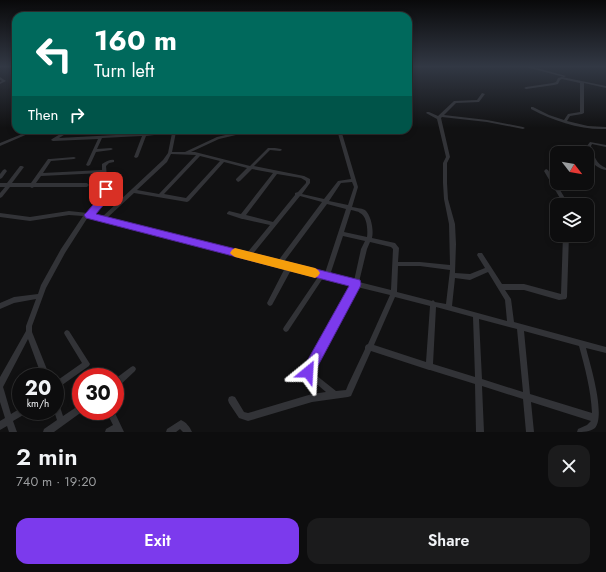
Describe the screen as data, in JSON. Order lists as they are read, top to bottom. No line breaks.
{"north":"bottom right","page":{"turn":["160 m","Turn left"],"then":"Then","speed":"20 km/h","limit":"30","heading":["2 min","740 m · 19:20"],"buttons":["Exit","Share"]}}
